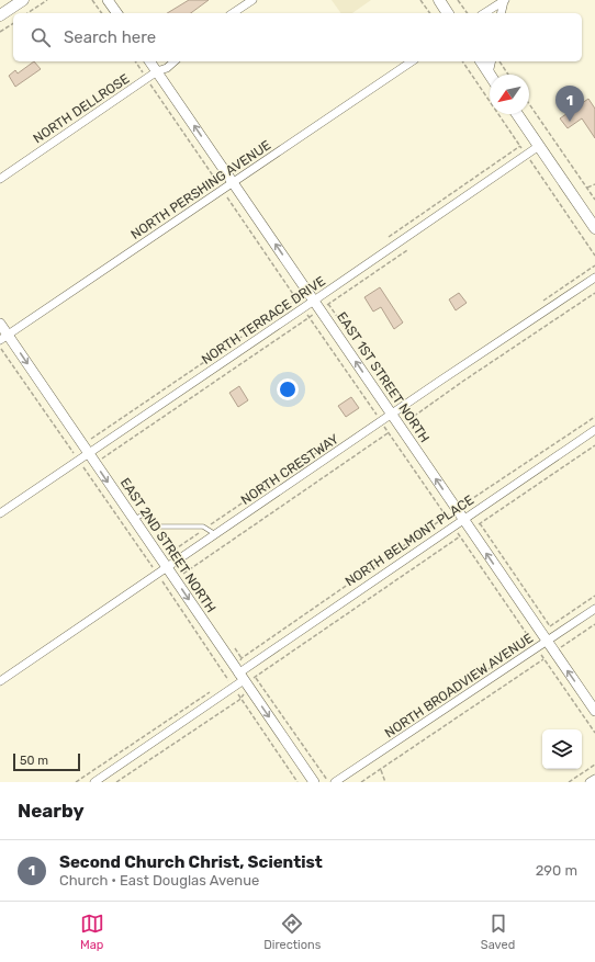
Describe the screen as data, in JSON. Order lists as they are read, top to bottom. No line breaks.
{"streets":{"street":["NORTH DELLROSE","NORTH PERSHING AVENUE","NORTH TERRACE DRIVE","EAST 1ST STREET NORTH","NORTH CRESTWAY","NORTH BELMONT PLACE","EAST 2ND STREET NORTH","NORTH BROADVIEW AVENUE"]},"crossings":[["NORTH DELLROSE","EAST 1ST STREET NORTH"],["NORTH PERSHING AVENUE","EAST 1ST STREET NORTH"],["NORTH PERSHING AVENUE","EAST 2ND STREET NORTH"],["NORTH TERRACE DRIVE","EAST 1ST STREET NORTH"],["NORTH TERRACE DRIVE","EAST 2ND STREET NORTH"],["EAST 1ST STREET NORTH","NORTH CRESTWAY"],["EAST 1ST STREET NORTH","NORTH BELMONT PLACE"],["EAST 1ST STREET NORTH","NORTH BROADVIEW AVENUE"],["NORTH CRESTWAY","EAST 2ND STREET NORTH"],["NORTH BELMONT PLACE","EAST 2ND STREET NORTH"]],"one_way":["EAST 1ST STREET NORTH","EAST 2ND STREET NORTH"],"scale_bar":"50 m","north":"bottom left","page":{"search":"Search here","pins":"1","scale":"50 m","heading":"Nearby","list":[{"mark":"1","name":"Second Church Christ, Scientist","note":"Church · East Douglas Avenue","value":"290 m"}],"nav":["Map","Directions","Saved"]}}
